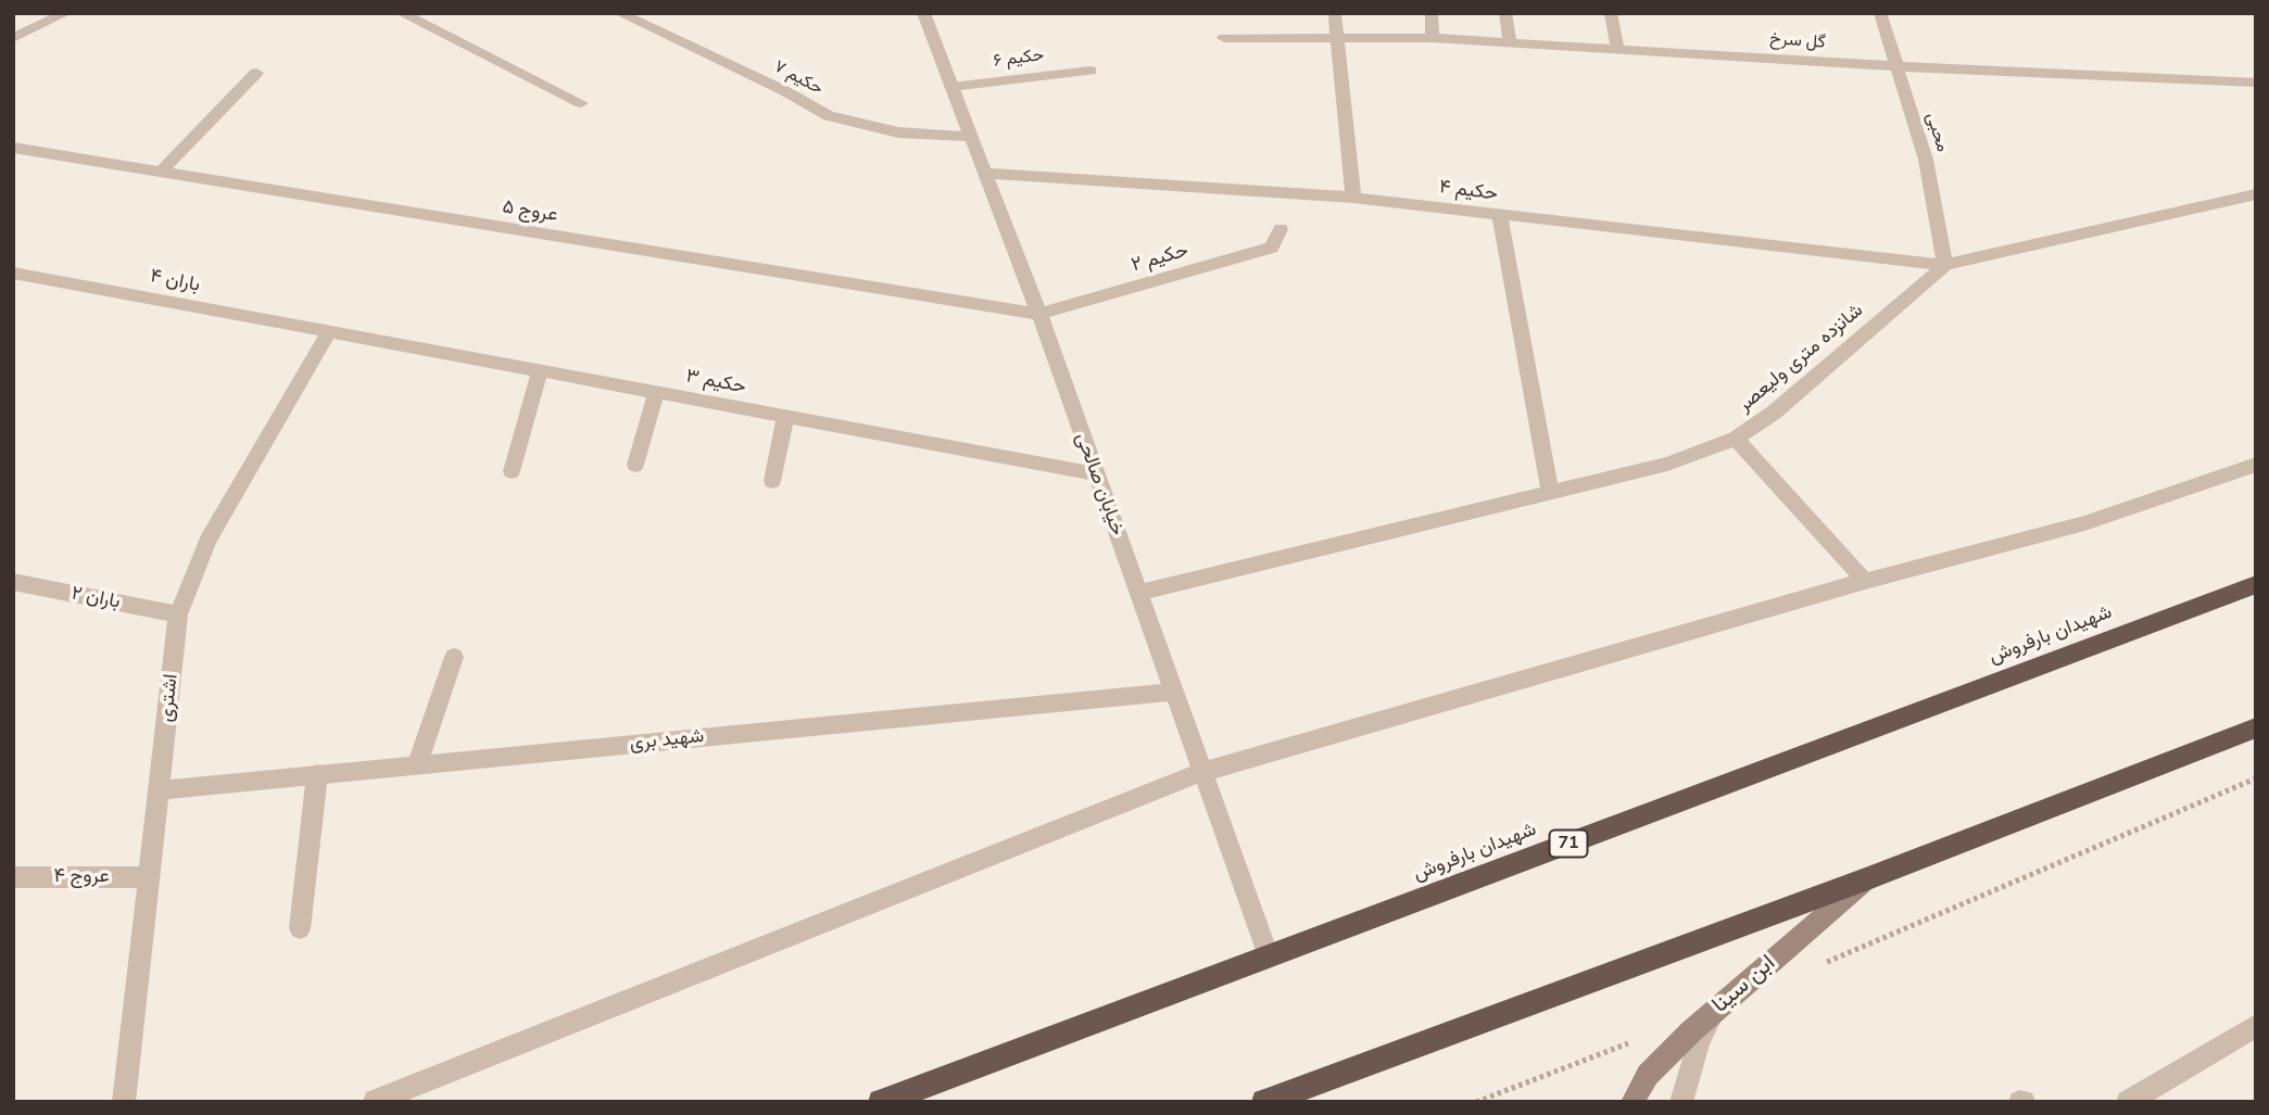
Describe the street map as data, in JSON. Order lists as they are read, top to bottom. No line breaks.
{"streets":{"highway":["شهیدان بارفروش","71"],"main road":["ابن سینا"],"street":["گل سرخ","حکیم ۶","حکیم ۷","محبی","حکیم ۴","عروج ۵","حکیم ۲","باران ۴","شانزده متری ولیعصر","حکیم ۳","خیابان صالحی","باران ۲","اشتری","شهید بری","عروج ۴"]},"crossings":[["گل سرخ","محبی"],["حکیم ۶","خیابان صالحی"],["حکیم ۷","خیابان صالحی"],["محبی","حکیم ۴"],["محبی","شانزده متری ولیعصر"],["حکیم ۴","شانزده متری ولیعصر"],["حکیم ۴","خیابان صالحی"],["عروج ۵","حکیم ۲"],["عروج ۵","خیابان صالحی"],["حکیم ۲","خیابان صالحی"],["باران ۴","حکیم ۳"],["باران ۴","اشتری"],["شانزده متری ولیعصر","خیابان صالحی"],["حکیم ۳","خیابان صالحی"],["حکیم ۳","اشتری"],["خیابان صالحی","شهیدان بارفروش"],["خیابان صالحی","شهید بری"],["باران ۲","اشتری"],["اشتری","شهید بری"],["اشتری","عروج ۴"]]}
